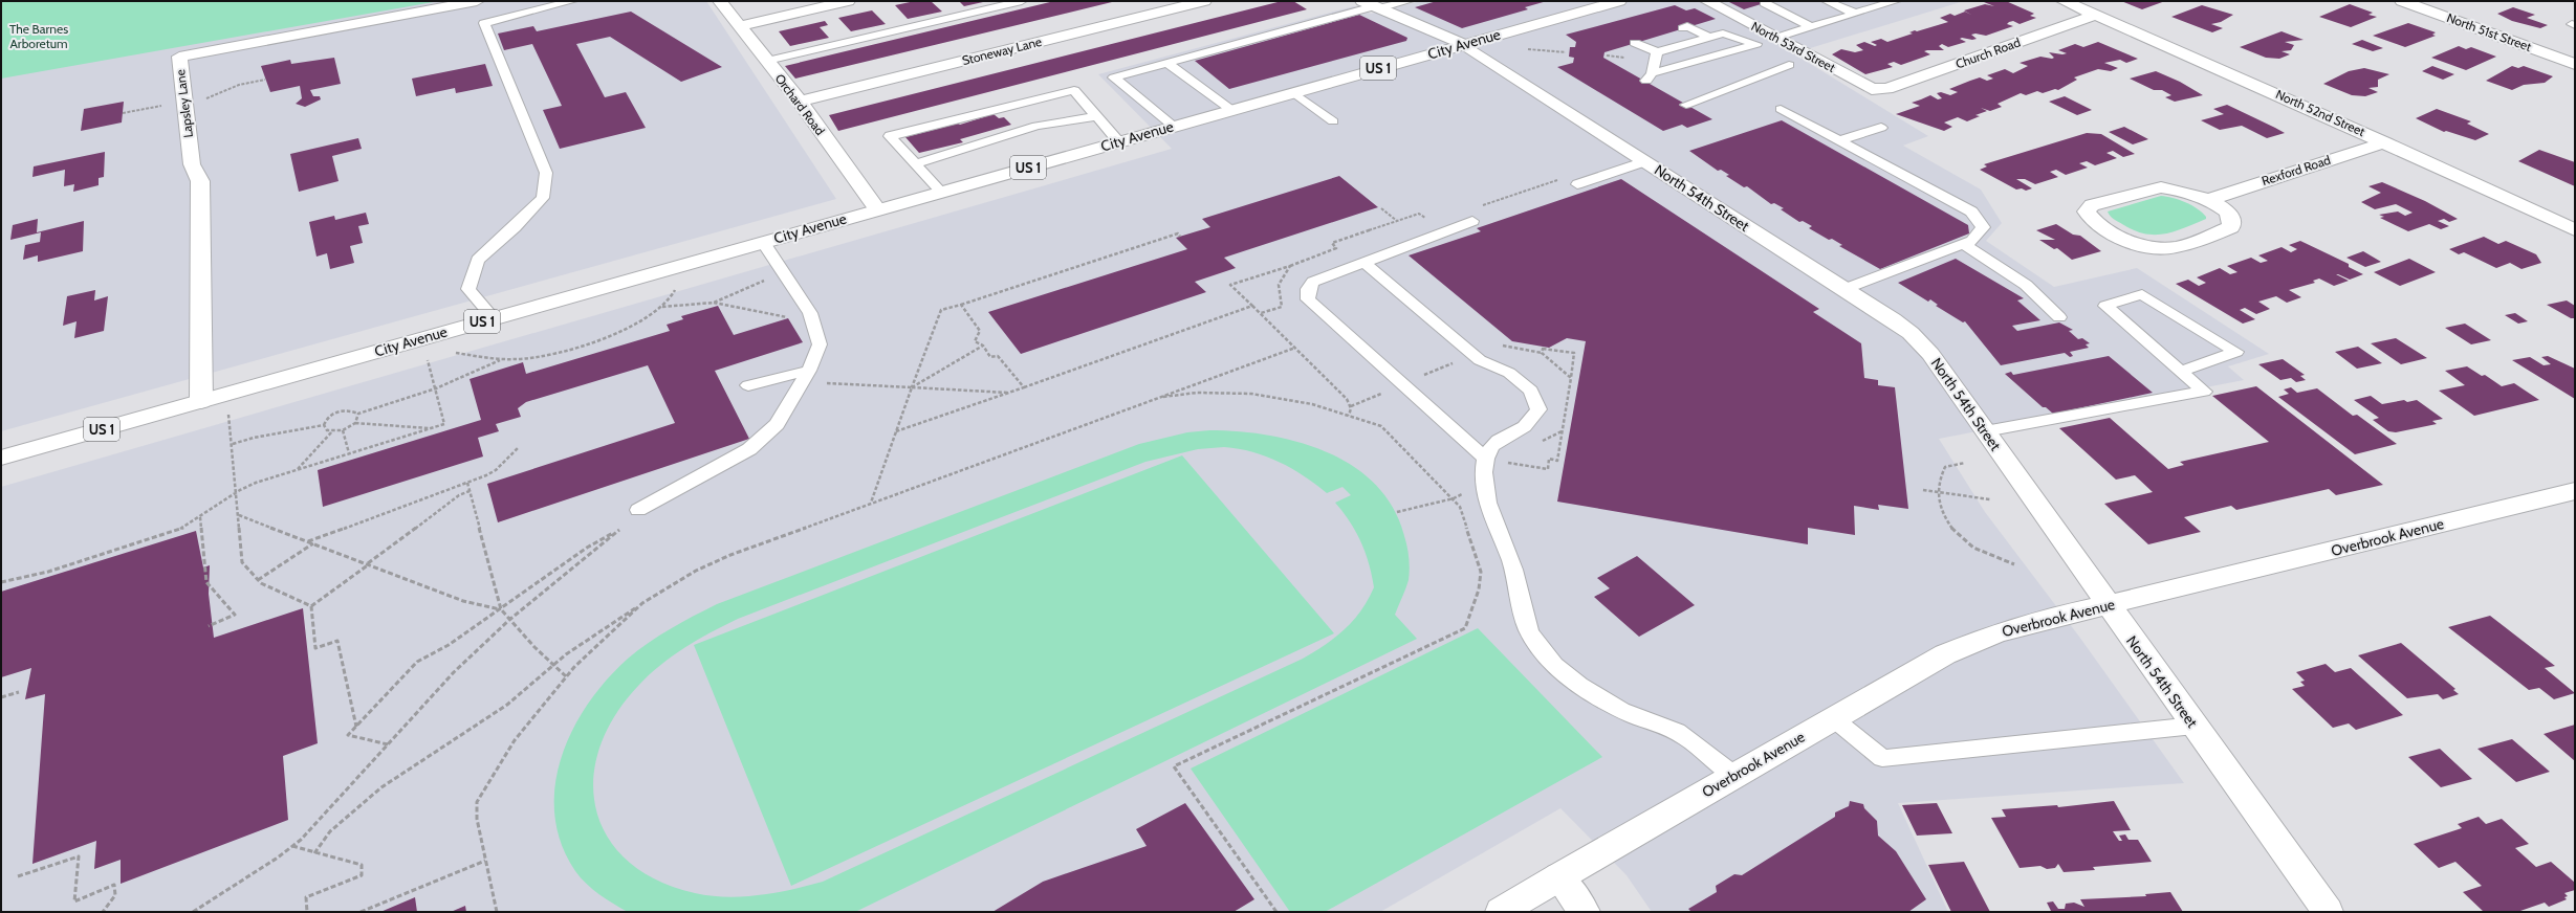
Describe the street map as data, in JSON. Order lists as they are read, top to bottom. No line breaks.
{"streets":{"main road":["North 51st Street","City Avenue","North 53rd Street","Stoneway Lane","Church Road","US 1","Lapsley Lane","Orchard Road","North 52nd Street","Rexford Road","North 54th Street","Overbrook Avenue"]},"crossings":[["City Avenue","Lapsley Lane"],["City Avenue","Orchard Road"],["City Avenue","North 54th Street"],["North 53rd Street","Church Road"],["Stoneway Lane","Orchard Road"],["Church Road","North 52nd Street"],["North 52nd Street","Rexford Road"],["North 54th Street","Overbrook Avenue"]],"parks":["The Barnes Arboretum"]}
